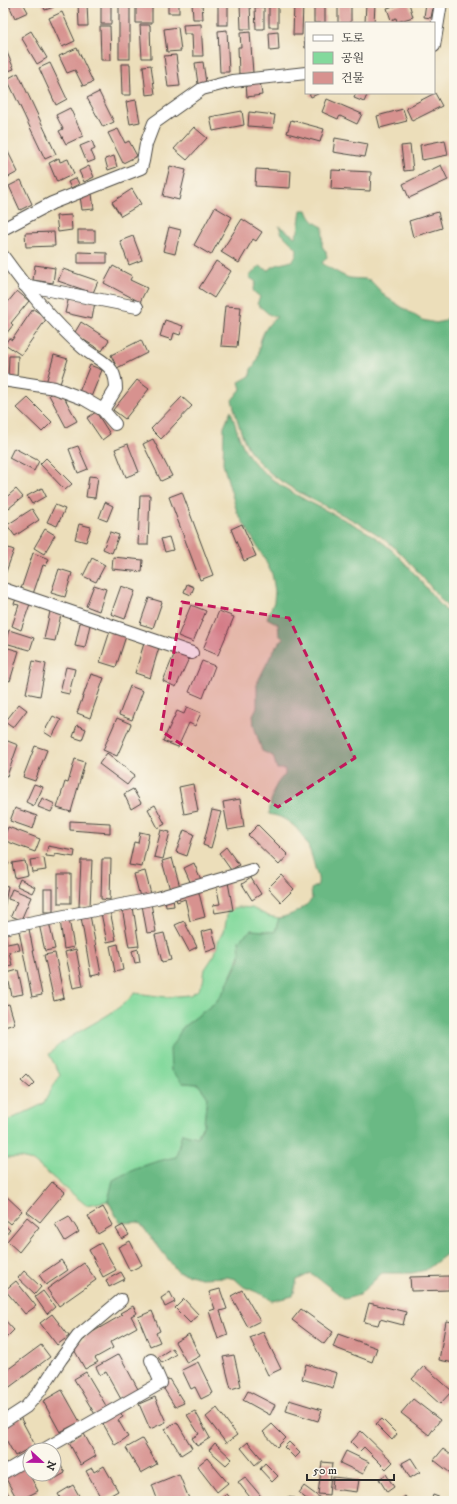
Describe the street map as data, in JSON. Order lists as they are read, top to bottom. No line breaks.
{"legend":["도로","공원","건물"],"scale_bar":"50 m","north":"right"}
